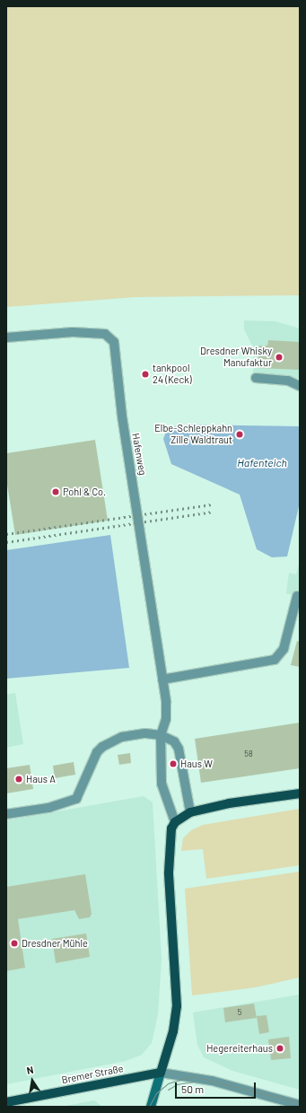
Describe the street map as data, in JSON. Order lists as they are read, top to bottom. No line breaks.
{"streets":{"main road":["Bremer Straße"],"street":["Hafenweg"]},"water":["Hafenteich"],"places":["Dresdner Whisky Manufaktur","tankpool 24 (Keck)","Elbe-Schleppkahn Zille Waldtraut","Pohl & Co.","Haus W","Haus A","Dresdner Mühle","Hegereiterhaus"],"house_numbers":["58","5"],"scale_bar":"50 m","north":"top"}
